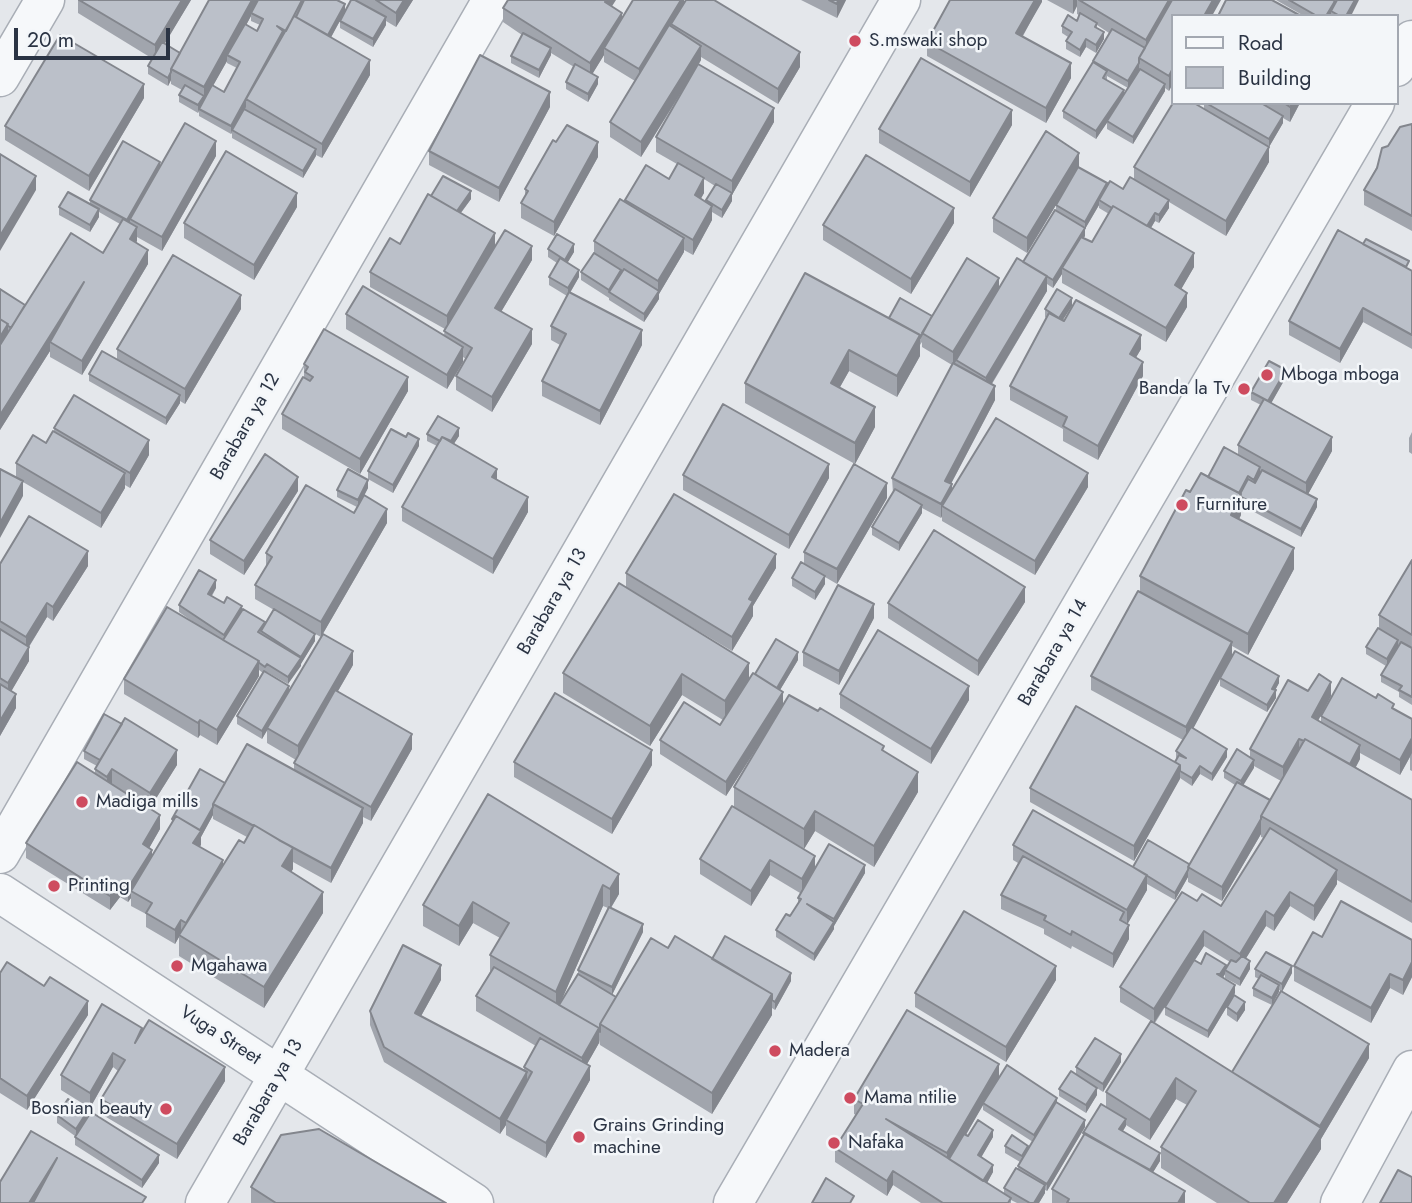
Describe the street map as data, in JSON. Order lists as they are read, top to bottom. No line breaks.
{"streets":{"street":["Barabara ya 12","Barabara ya 13","Barabara ya 14","Vuga Street"]},"crossings":[["Barabara ya 13","Vuga Street"]],"places":["S.mswaki shop","Mboga mboga","Banda la Tv","Furniture","Madiga mills","Printing","Mgahawa","Madera","Mama ntilie","Bosnian beauty","Grains Grinding machine","Nafaka"],"legend":["Road","Building"],"scale_bar":"20 m"}
